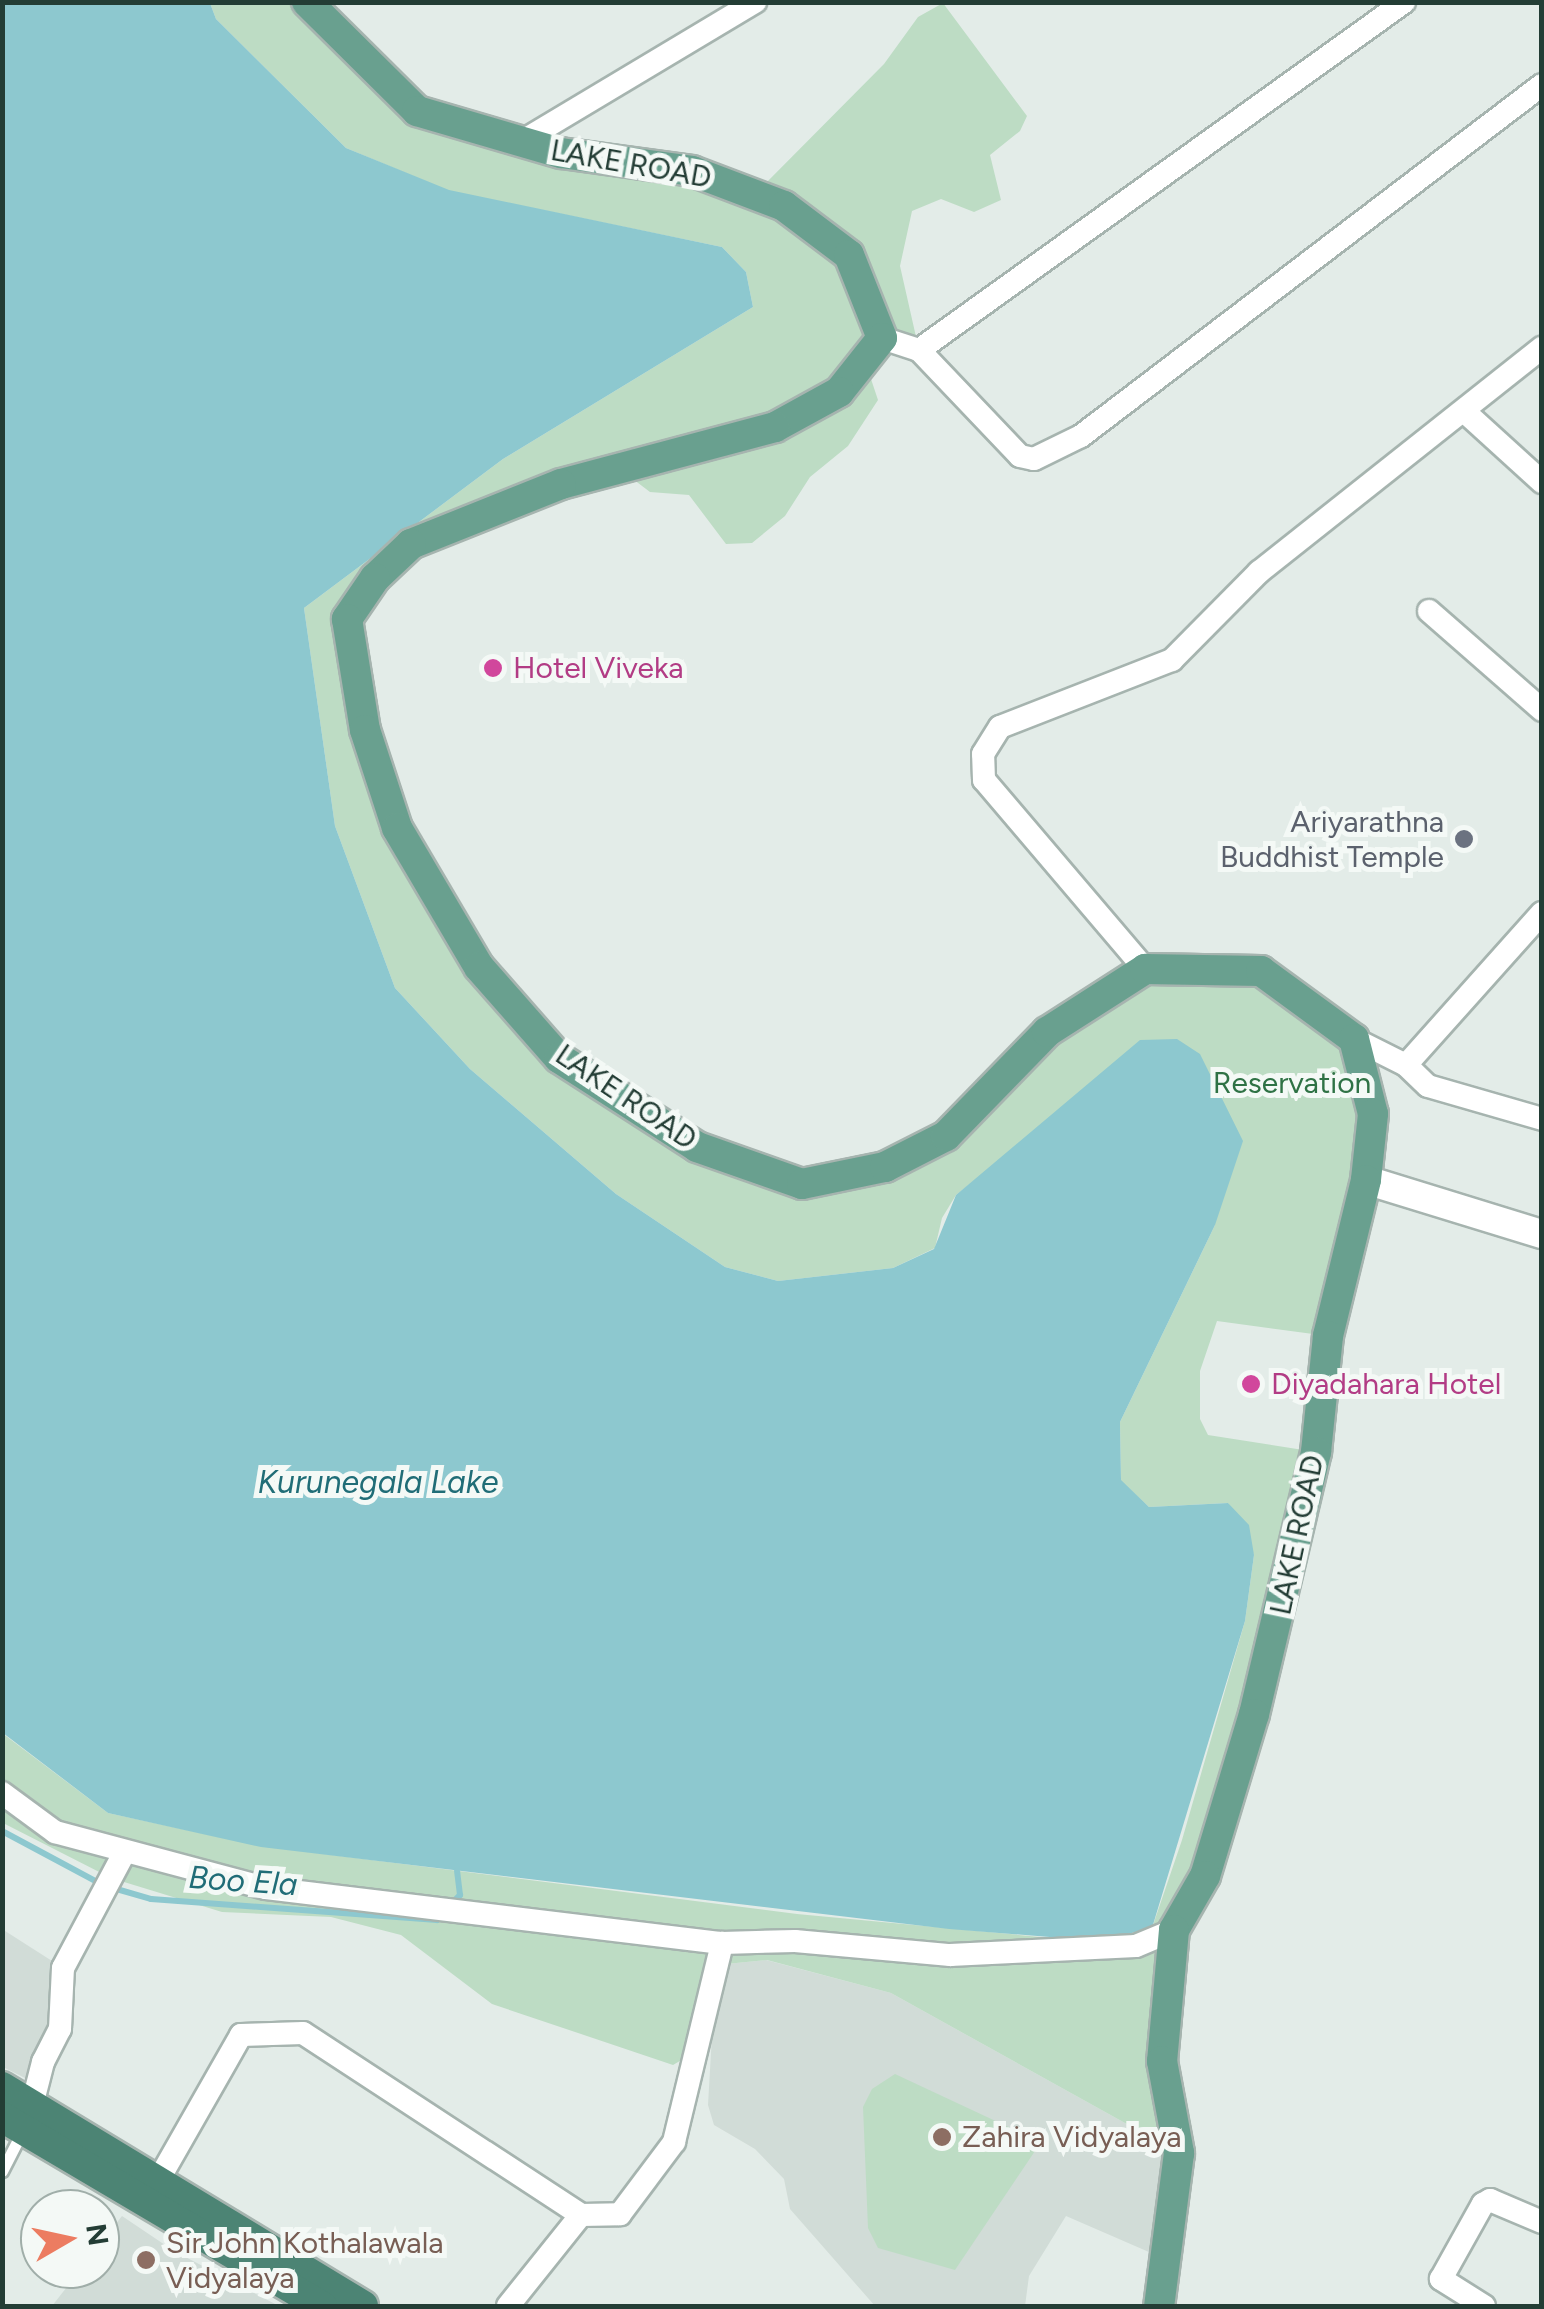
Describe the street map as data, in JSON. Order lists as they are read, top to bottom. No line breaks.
{"streets":{"main road":["LAKE ROAD"]},"water":["Kurunegala Lake","Boo Ela"],"parks":["Reservation"],"places":["Hotel Viveka","Ariyarathna Buddhist Temple","Diyadahara Hotel","Zahira Vidyalaya","Sir John Kothalawala Vidyalaya"],"north":"right"}
